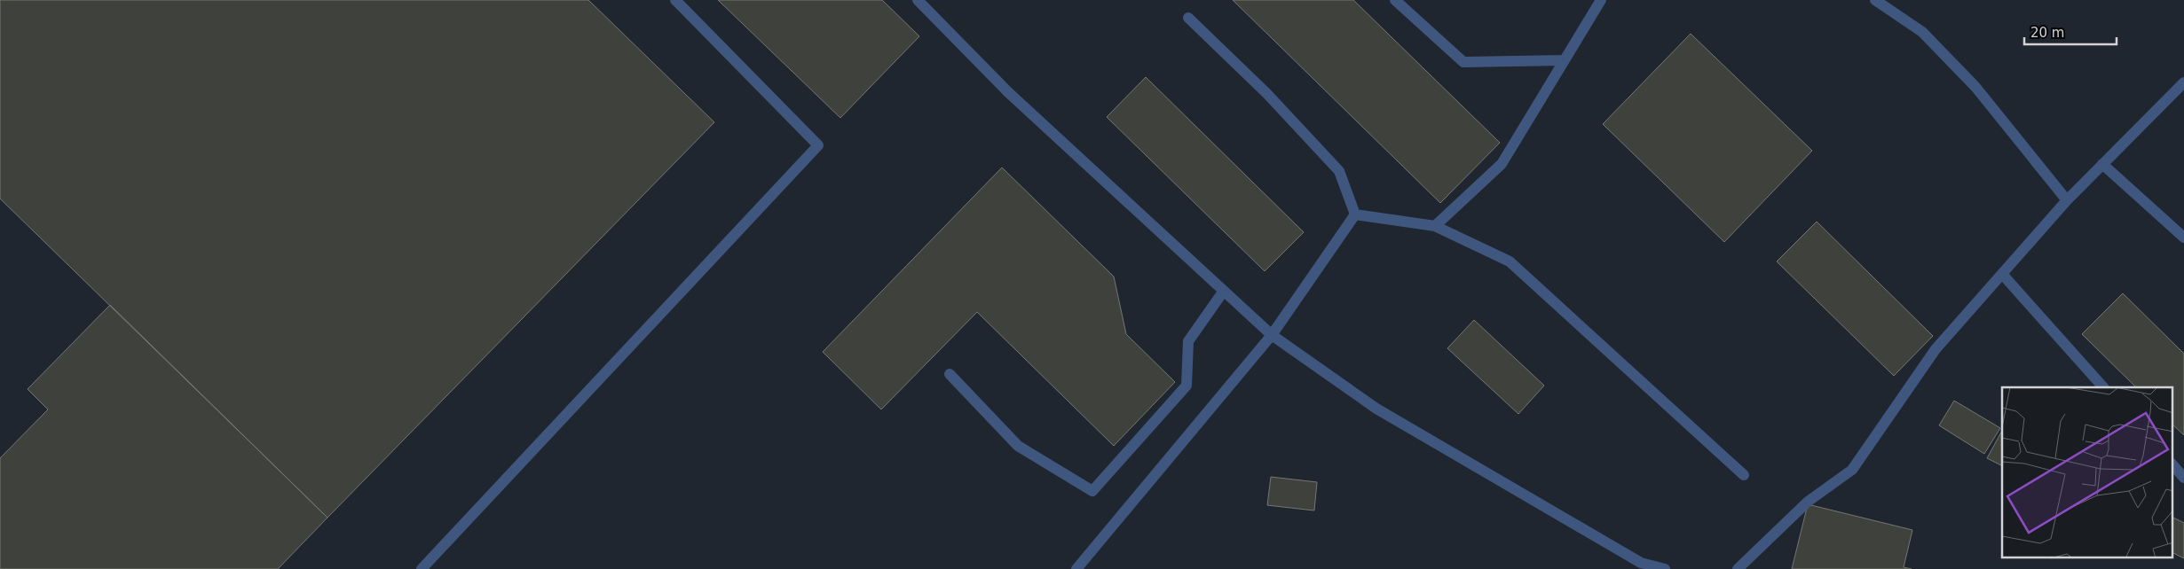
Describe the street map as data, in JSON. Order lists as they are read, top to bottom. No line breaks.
{"scale_bar":"20 m"}
